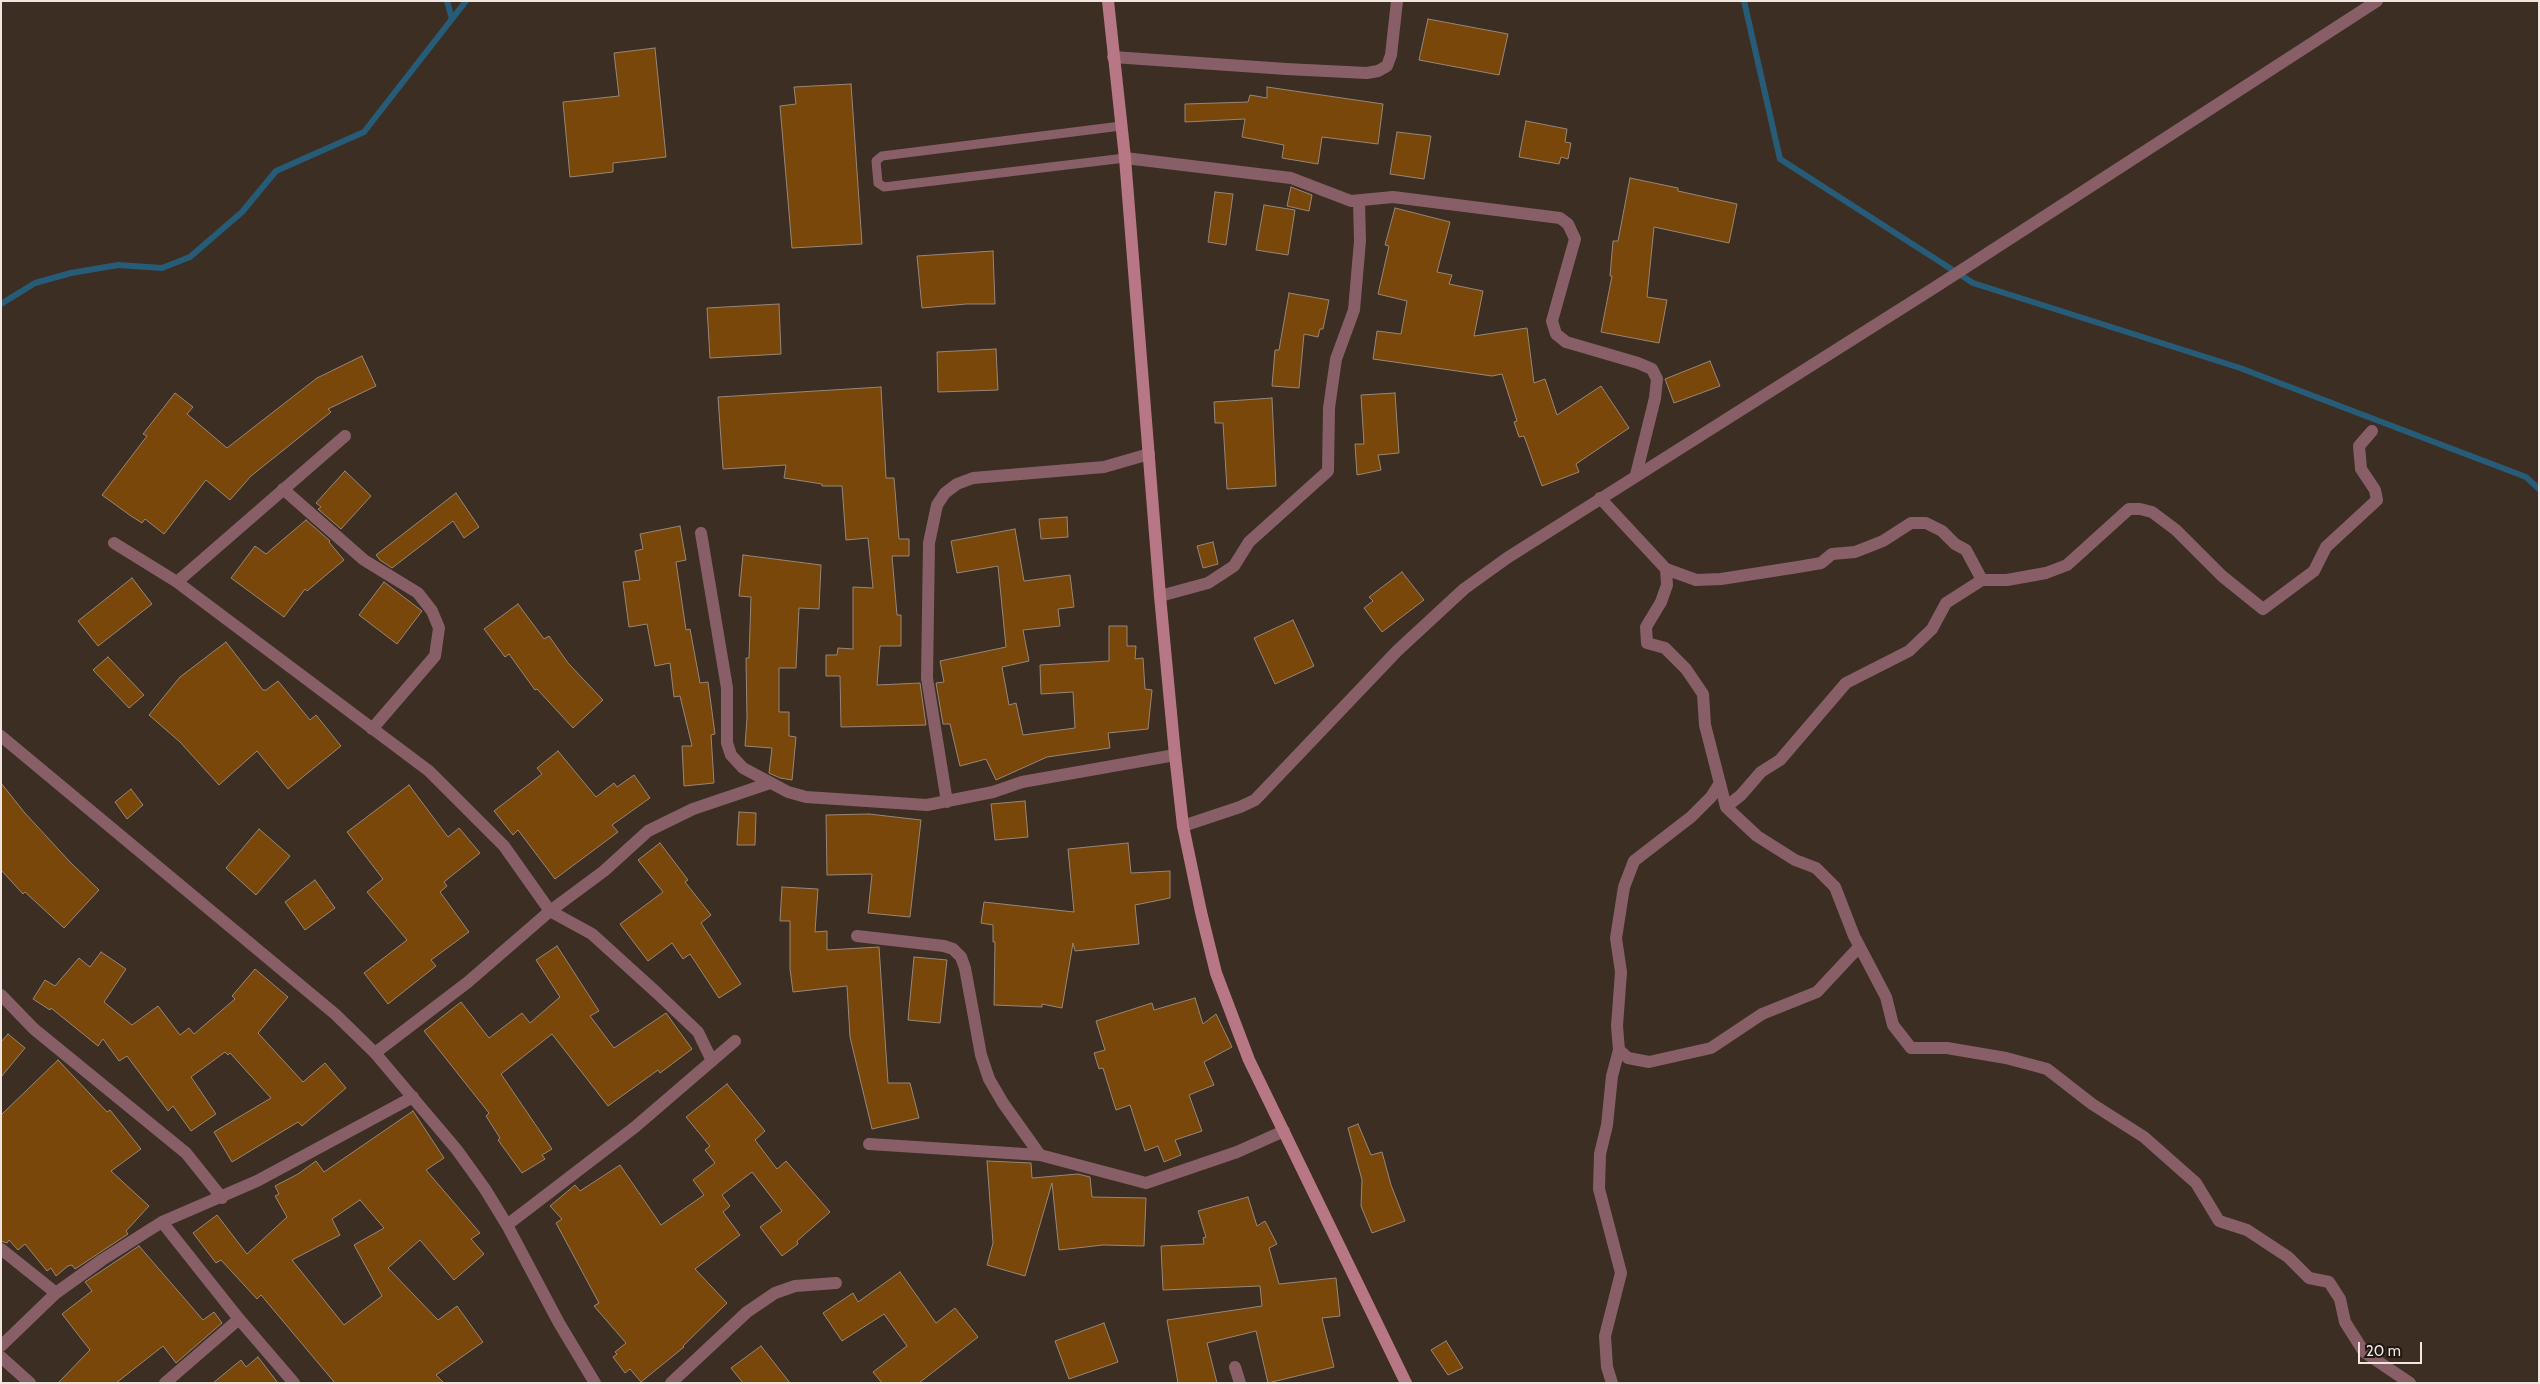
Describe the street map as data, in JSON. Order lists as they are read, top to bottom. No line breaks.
{"scale_bar":"20 m"}
